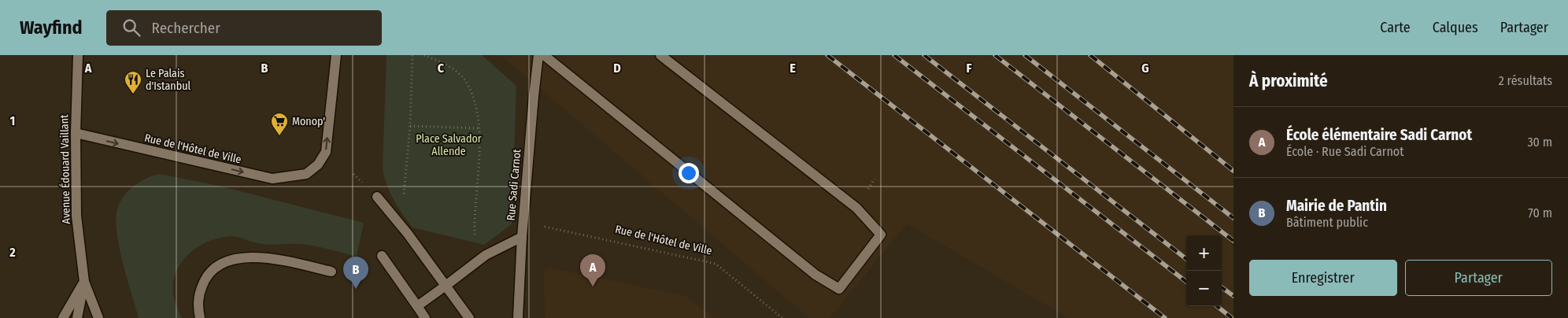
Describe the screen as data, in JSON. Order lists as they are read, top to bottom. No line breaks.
{"streets":{"street":["Rue de l'Hôtel de Ville","Avenue Édouard Vaillant","Rue Sadi Carnot"]},"crossings":[["Rue de l'Hôtel de Ville","Avenue Édouard Vaillant"],["Rue de l'Hôtel de Ville","Rue Sadi Carnot"]],"parks":["Place Salvador Allende"],"places":{"restaurant":["Le Palais d'Istanbul"],"supermarket":["Monop'"]},"page":{"header":"Wayfind","search":"Rechercher","nav":["Carte","Calques","Partager"],"heading":["À proximité","2 résultats"],"list":[{"mark":"A","name":"École élémentaire Sadi Carnot","note":"École · Rue Sadi Carnot","value":"30 m"},{"mark":"B","name":"Mairie de Pantin","note":"Bâtiment public","value":"70 m"}],"map_buttons":["+","−"],"buttons":["Enregistrer","Partager"],"pins":["A","B"]},"grid":{"columns":["A","B","C","D","E","F","G"],"rows":["1","2"]}}
